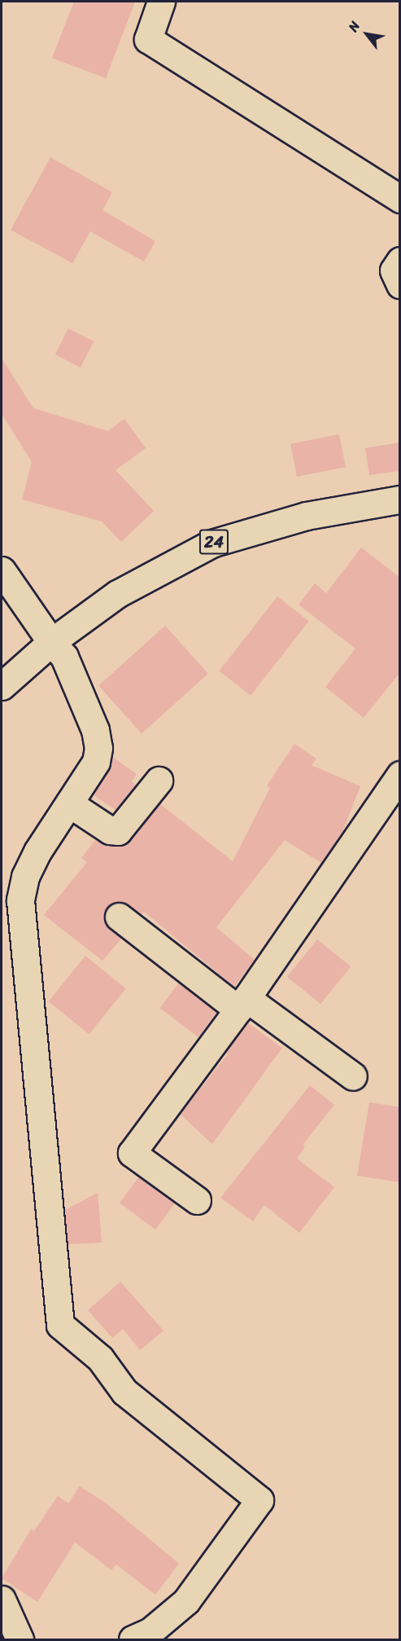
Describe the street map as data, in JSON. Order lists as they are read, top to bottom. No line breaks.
{"streets":{"street":["24"]},"north":"top left"}
